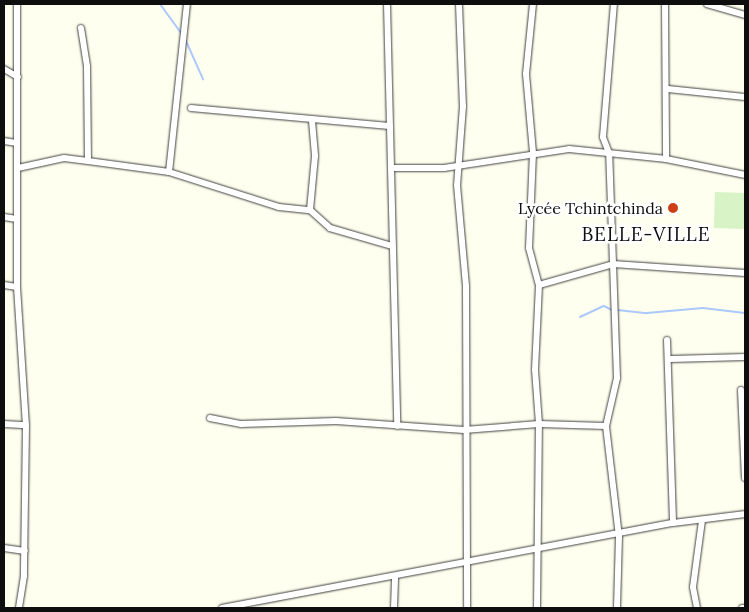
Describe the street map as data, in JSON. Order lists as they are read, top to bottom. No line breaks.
{"districts":["BELLE-VILLE"],"places":["Lycée Tchintchinda"]}
